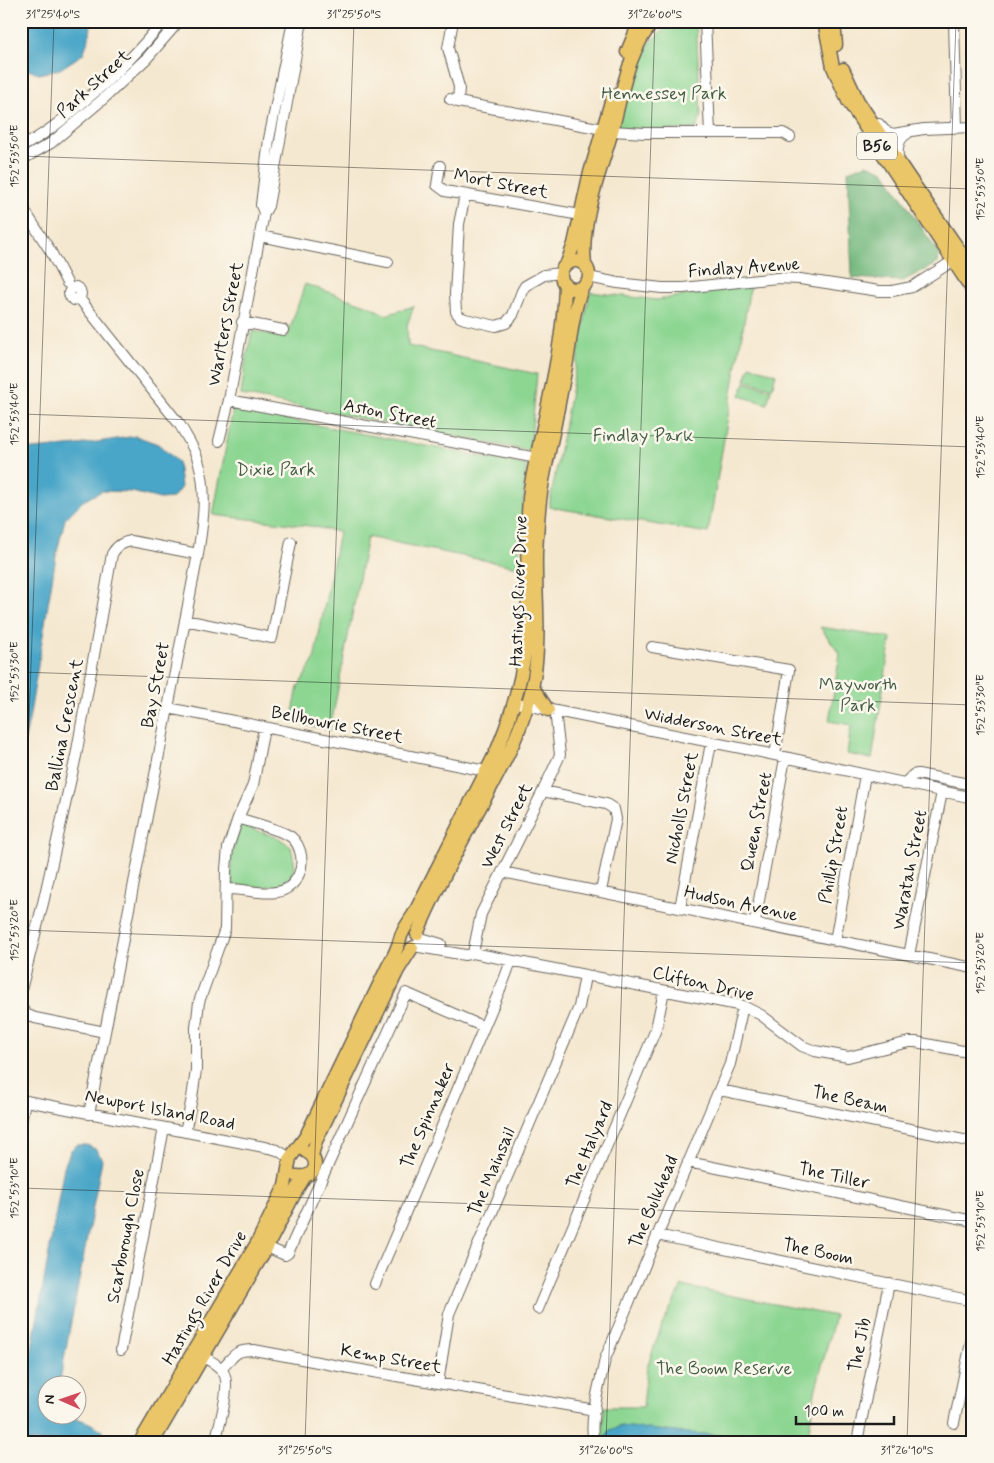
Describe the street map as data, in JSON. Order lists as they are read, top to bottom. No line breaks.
{"streets":{"main road":["B56","Hastings River Drive"],"street":["Park Street","Mort Street","Findlay Avenue","Warlters Street","Aston Street","Bay Street","Ballina Crescent","Bellbowrie Street","Widderson Street","Nicholls Street","Queen Street","West Street","Phillip Street","Waratah Street","Hudson Avenue","Clifton Drive","The Beam","Newport Island Road","The Spinnaker","The Halyard","The Mainsail","The Tiller","The Bulkhead","Scarborough Close","The Boom","The Jib","Kemp Street"]},"crossings":[["B56","Findlay Avenue"],["Mort Street","Hastings River Drive"],["Findlay Avenue","Hastings River Drive"],["Warlters Street","Aston Street"],["Aston Street","Hastings River Drive"],["Hastings River Drive","Bellbowrie Street"],["Hastings River Drive","Widderson Street"],["Hastings River Drive","Clifton Drive"],["Hastings River Drive","Newport Island Road"],["Hastings River Drive","The Spinnaker"],["Bay Street","Ballina Crescent"],["Bay Street","Bellbowrie Street"],["Bay Street","Newport Island Road"],["Widderson Street","Nicholls Street"],["Widderson Street","Queen Street"],["Widderson Street","West Street"],["Widderson Street","Phillip Street"],["Widderson Street","Waratah Street"],["Nicholls Street","Hudson Avenue"],["Queen Street","Hudson Avenue"],["West Street","Hudson Avenue"],["West Street","Clifton Drive"],["Phillip Street","Hudson Avenue"],["Waratah Street","Hudson Avenue"],["Clifton Drive","The Spinnaker"],["Clifton Drive","The Halyard"],["Clifton Drive","The Mainsail"],["Clifton Drive","The Bulkhead"],["The Beam","The Bulkhead"],["Newport Island Road","Scarborough Close"],["The Mainsail","Kemp Street"],["The Tiller","The Bulkhead"],["The Bulkhead","The Boom"],["The Bulkhead","Kemp Street"],["The Boom","The Jib"]],"parks":["Hennessey Park","Findlay Park","Dixie Park","Mayworth Park","The Boom Reserve"],"scale_bar":"100 m","north":"left","coordinates":["31°25'40\"S","31°25'50\"S","31°26'00\"S","152°53'50\"E","152°53'40\"E","152°53'30\"E","152°53'20\"E","152°53'10\"E","31°26'10\"S"]}
